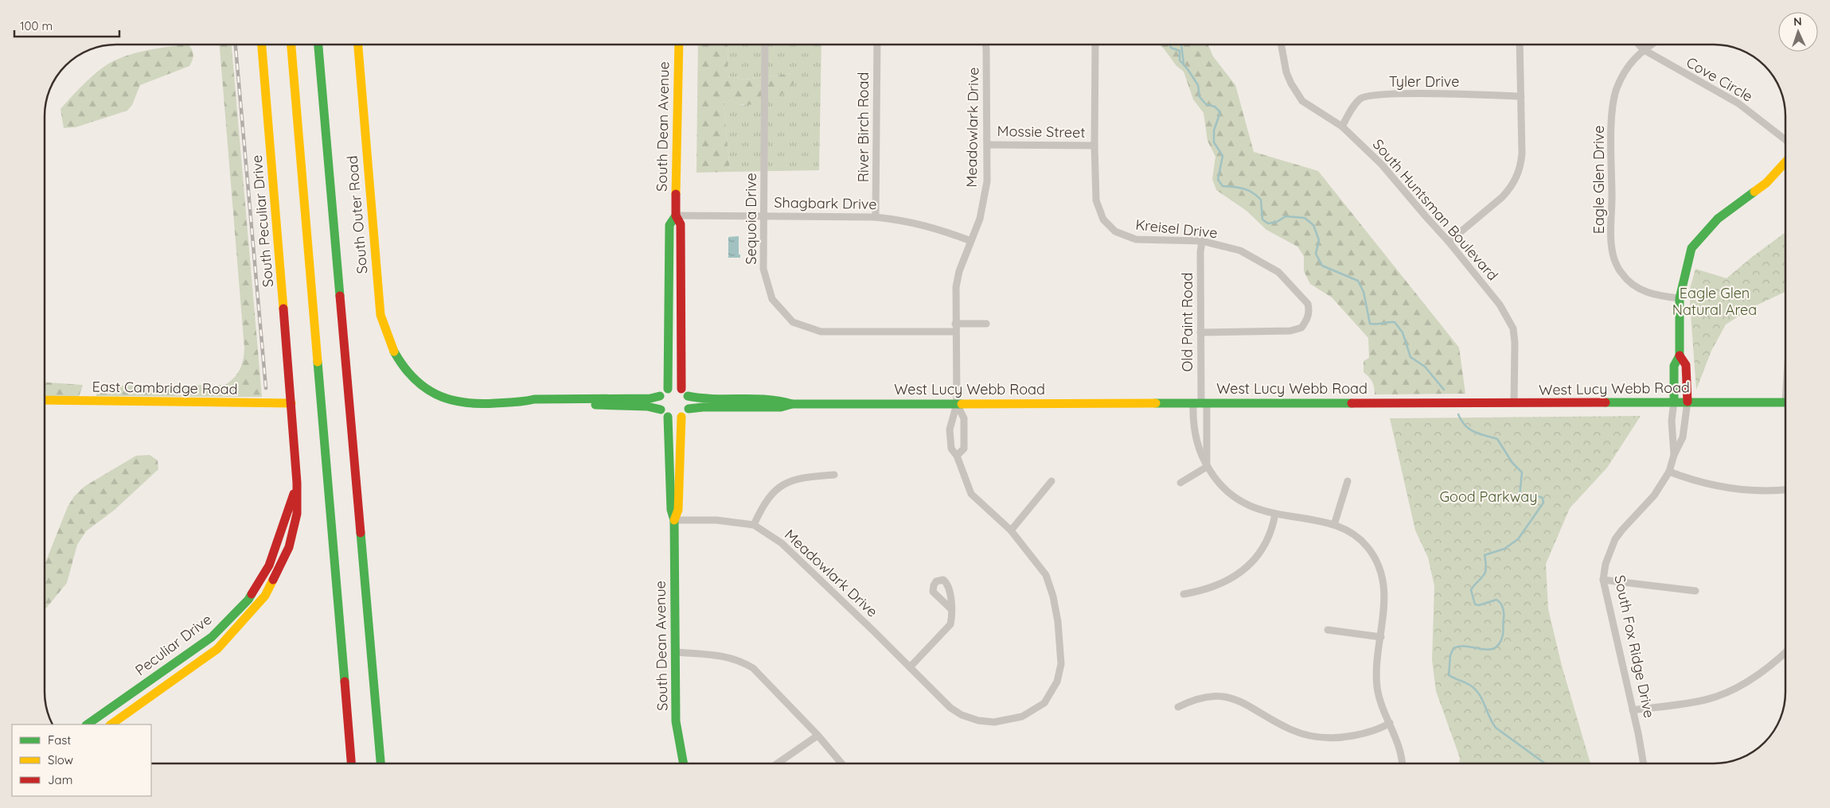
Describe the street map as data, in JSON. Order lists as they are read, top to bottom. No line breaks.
{"streets":{"main road":["South Dean Avenue","South Outer Road","South Peculiar Drive","East Cambridge Road","West Lucy Webb Road","Peculiar Drive","South Fox Ridge Drive"],"street":["Cove Circle","Tyler Drive","River Birch Road","Meadowlark Drive","Mossie Street","Eagle Glen Drive","Shagbark Drive","South Huntsman Boulevard","Sequoia Drive","Kreisel Drive","Old Paint Road"]},"crossings":[["Cove Circle","Eagle Glen Drive"],["Tyler Drive","South Huntsman Boulevard"],["South Dean Avenue","Meadowlark Drive"],["South Dean Avenue","Shagbark Drive"],["South Dean Avenue","West Lucy Webb Road"],["River Birch Road","Shagbark Drive"],["Meadowlark Drive","Mossie Street"],["Meadowlark Drive","Shagbark Drive"],["Meadowlark Drive","Sequoia Drive"],["Meadowlark Drive","West Lucy Webb Road"],["Mossie Street","Kreisel Drive"],["Eagle Glen Drive","South Fox Ridge Drive"],["Shagbark Drive","Sequoia Drive"],["South Huntsman Boulevard","West Lucy Webb Road"],["South Peculiar Drive","East Cambridge Road"],["South Peculiar Drive","Peculiar Drive"],["Kreisel Drive","Old Paint Road"],["Old Paint Road","West Lucy Webb Road"],["East Cambridge Road","Peculiar Drive"],["West Lucy Webb Road","South Fox Ridge Drive"]],"parks":["Eagle Glen Natural Area","Good Parkway"],"legend":["Fast","Slow","Jam"],"scale_bar":"100 m","north":"top"}
